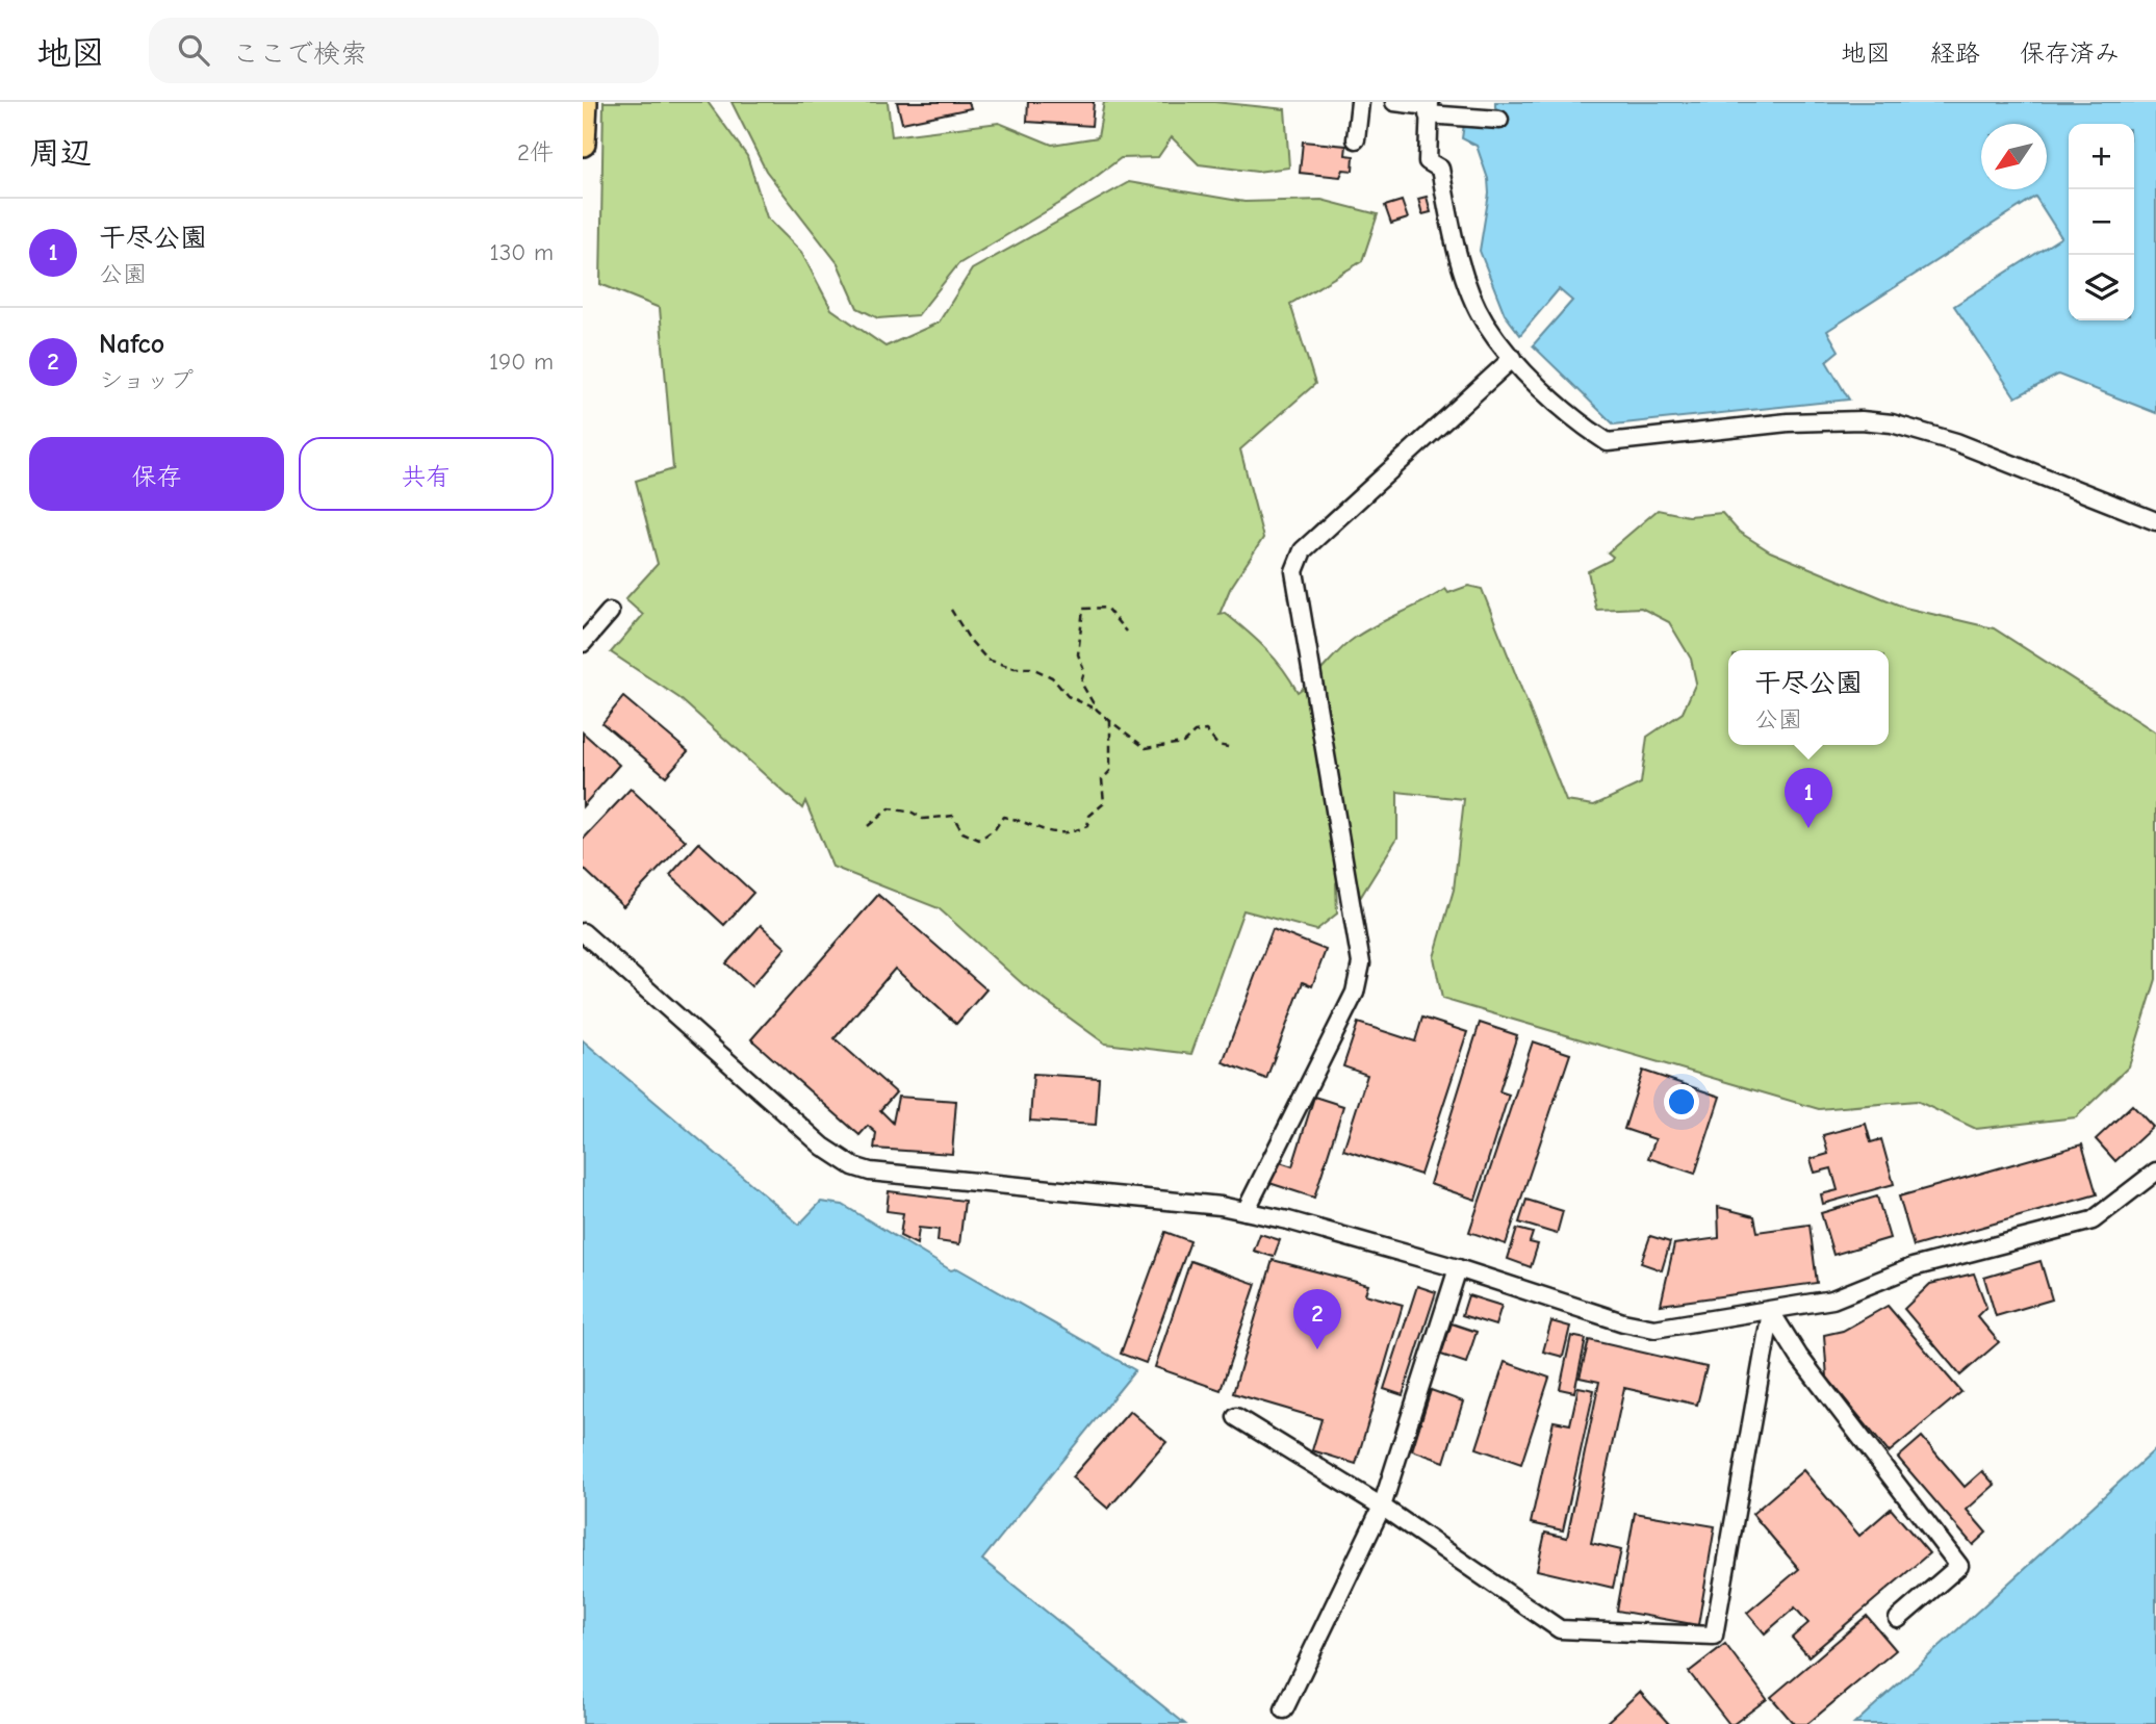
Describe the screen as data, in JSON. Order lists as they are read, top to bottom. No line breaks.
{"north":"bottom left","page":{"header":"地図","search":"ここで検索","nav":["地図","経路","保存済み"],"heading":["周辺","2件"],"map_buttons":["+","−"],"list":[{"mark":"1","name":"干尽公園","note":"公園","value":"130 m"},{"mark":"2","name":"Nafco","note":"ショップ","value":"190 m"}],"buttons":["保存","共有"],"popup":["干尽公園","公園"],"pins":["1","2"]}}
